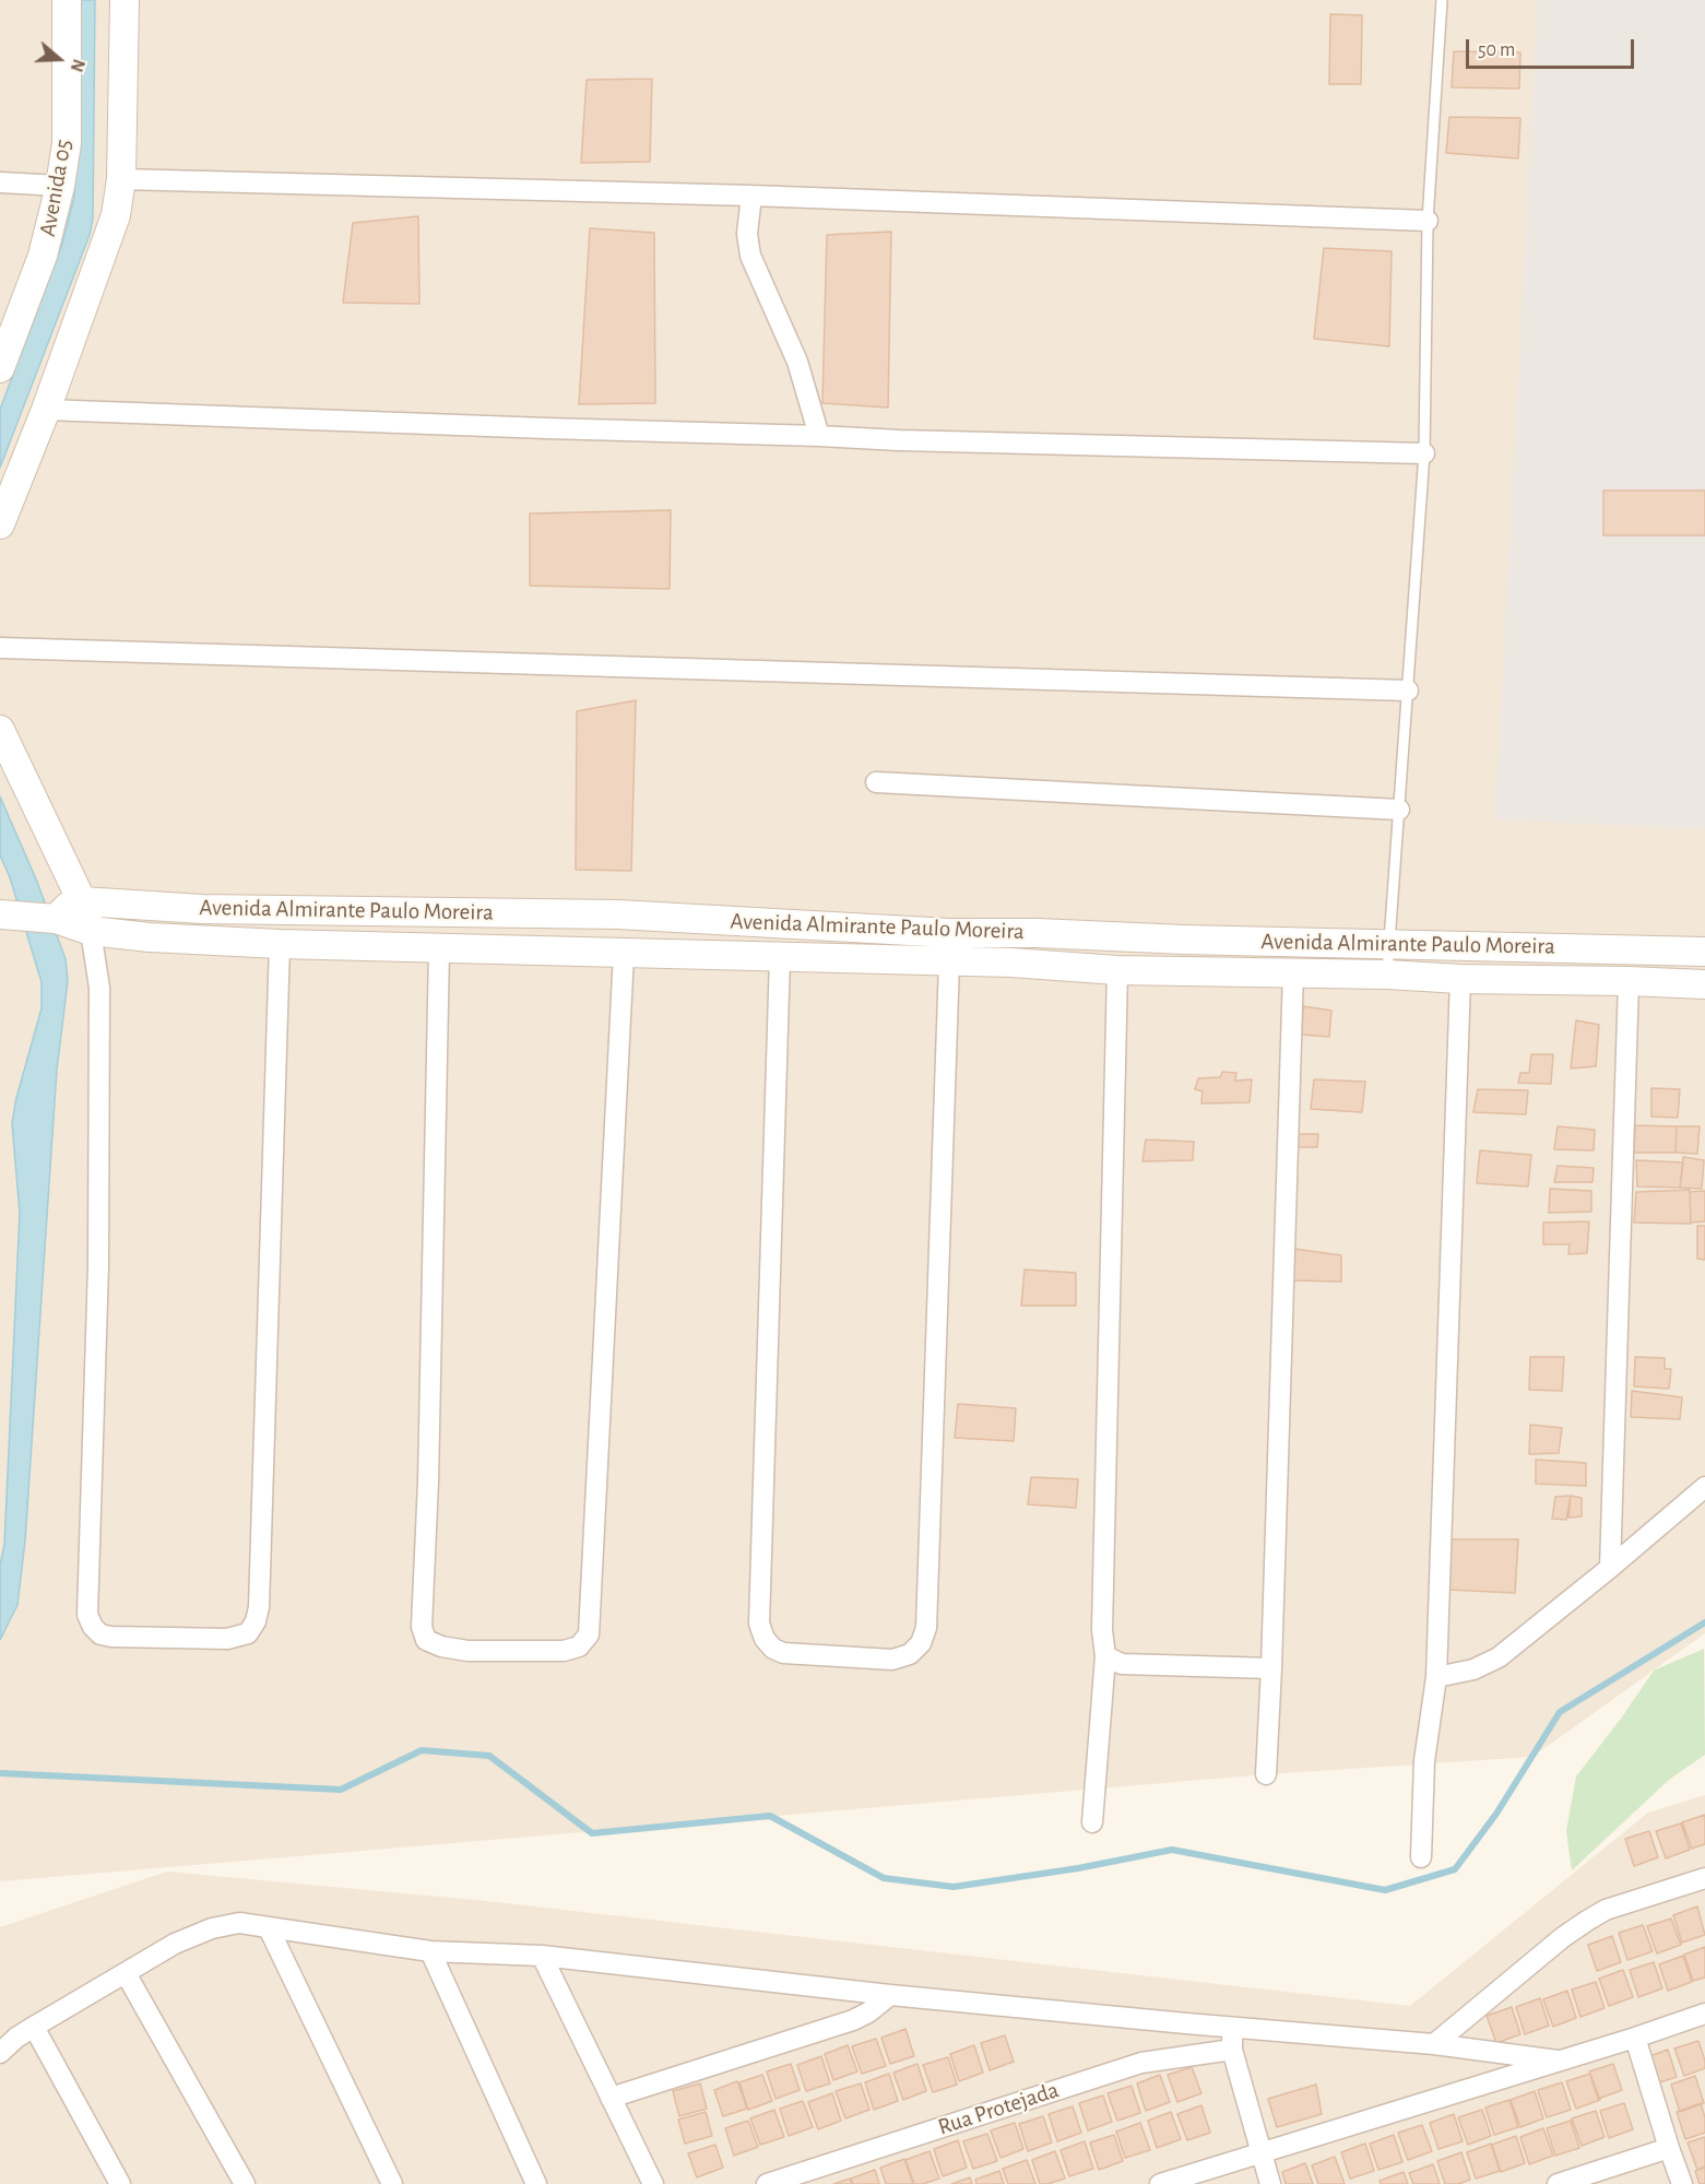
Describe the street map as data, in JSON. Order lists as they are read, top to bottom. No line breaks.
{"streets":{"main road":["Avenida 05","Avenida Almirante Paulo Moreira"],"street":["Rua Protejada"]},"scale_bar":"50 m","north":"right"}
